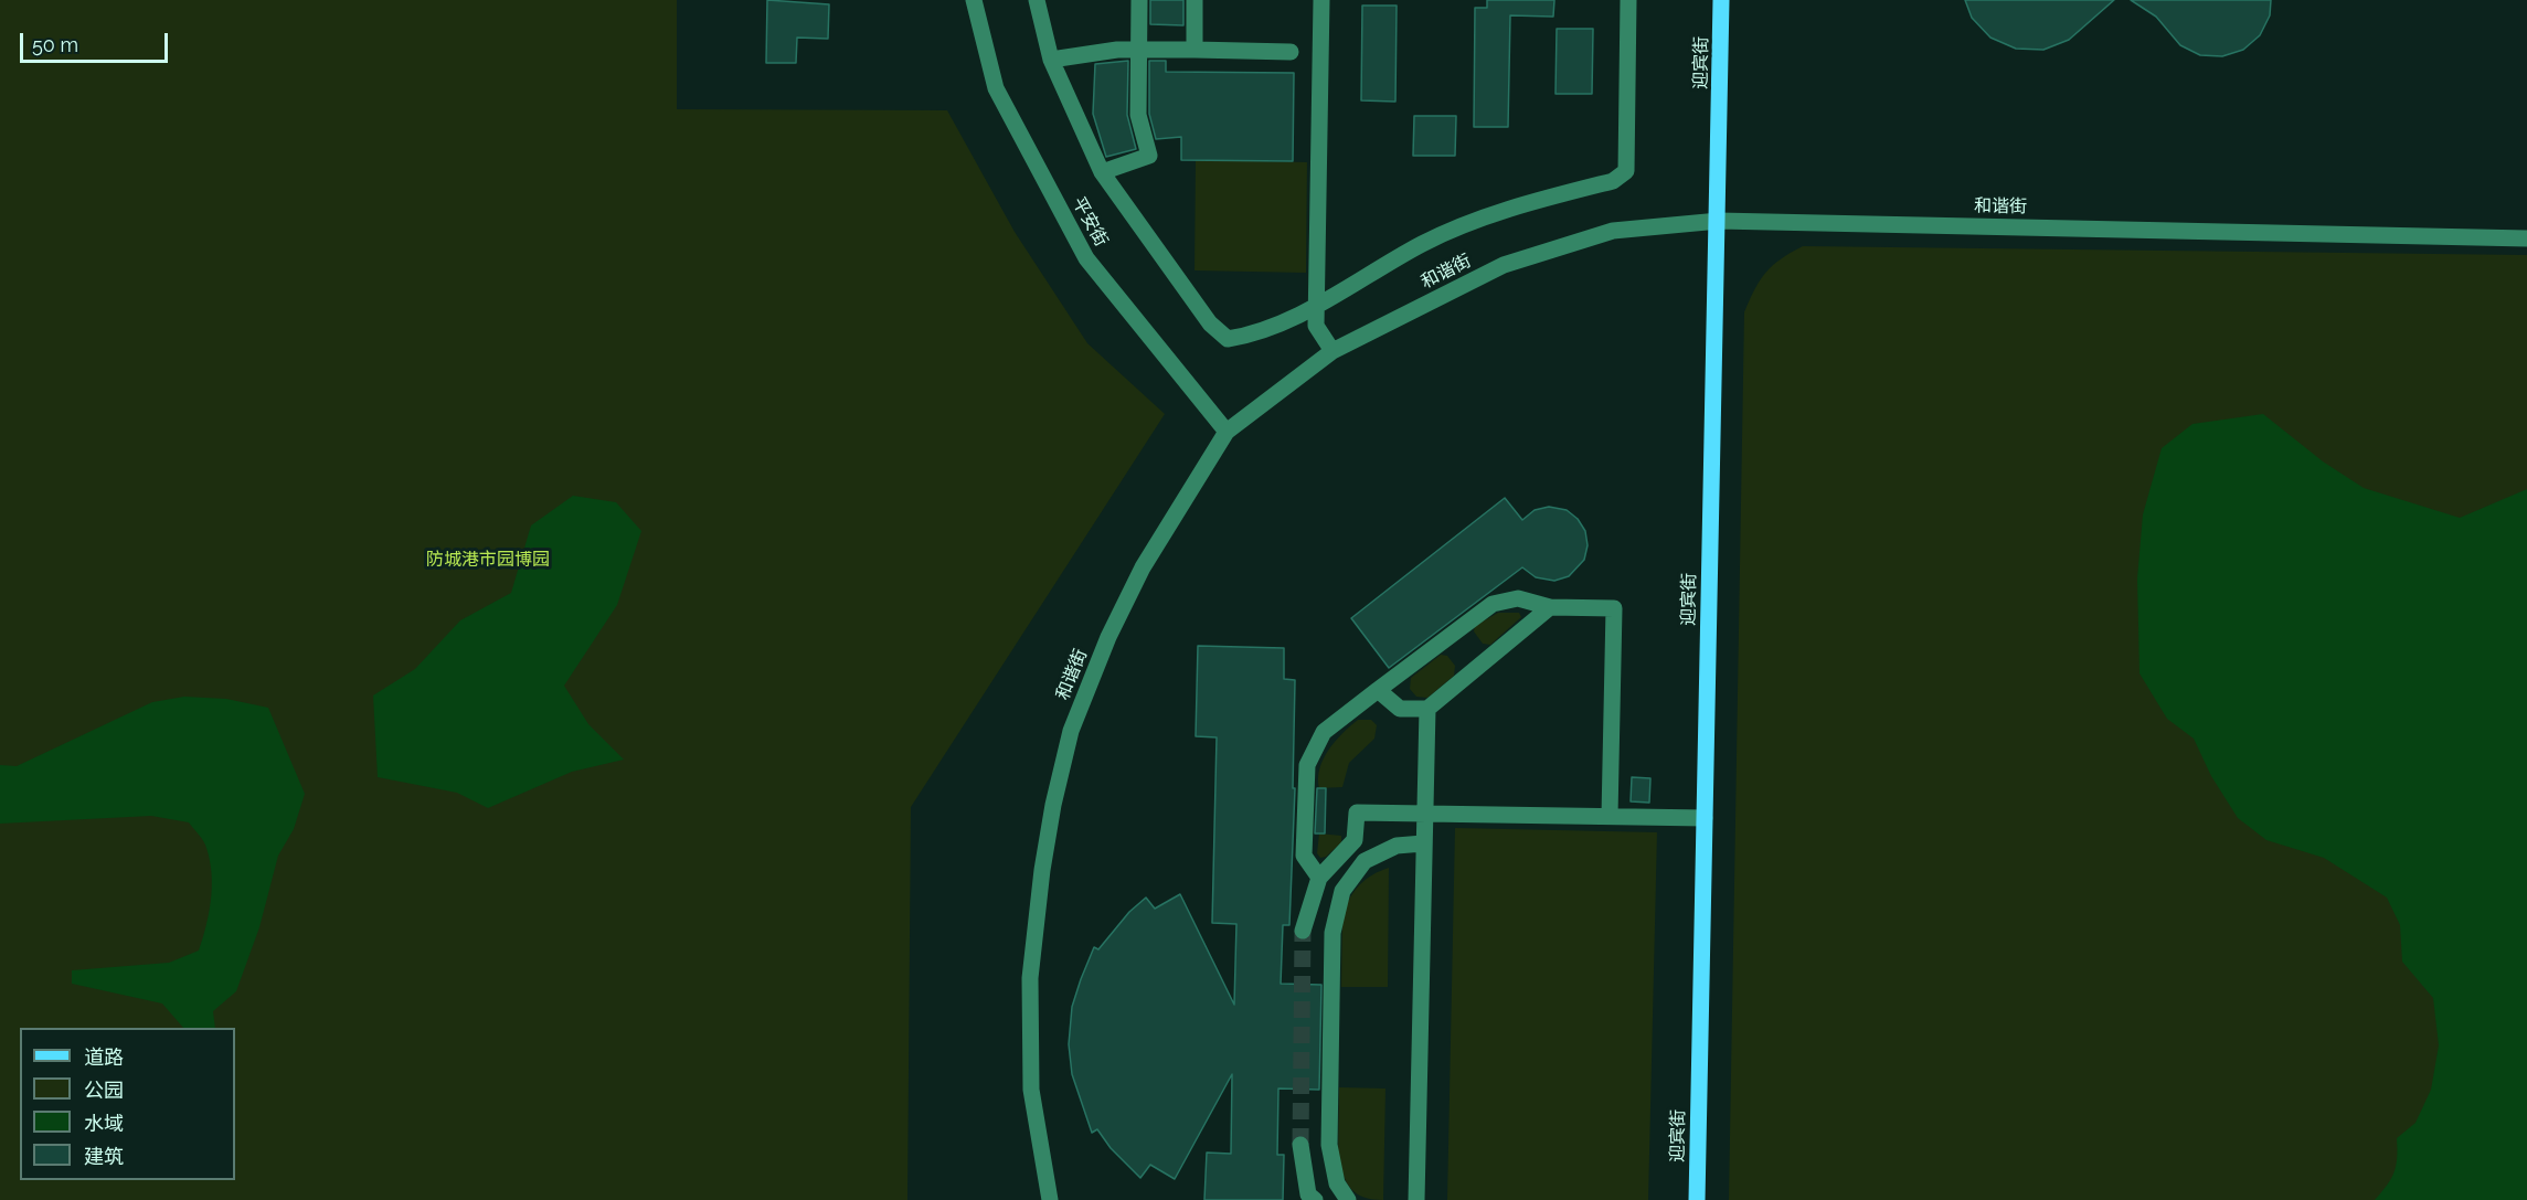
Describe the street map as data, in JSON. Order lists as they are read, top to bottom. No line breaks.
{"streets":{"main road":["迎宾街"],"street":["和谐街","平安街"]},"crossings":[["迎宾街","和谐街"],["和谐街","平安街"]],"parks":["防城港市园博园"],"legend":["道路","公园","水域","建筑"],"scale_bar":"50 m"}
